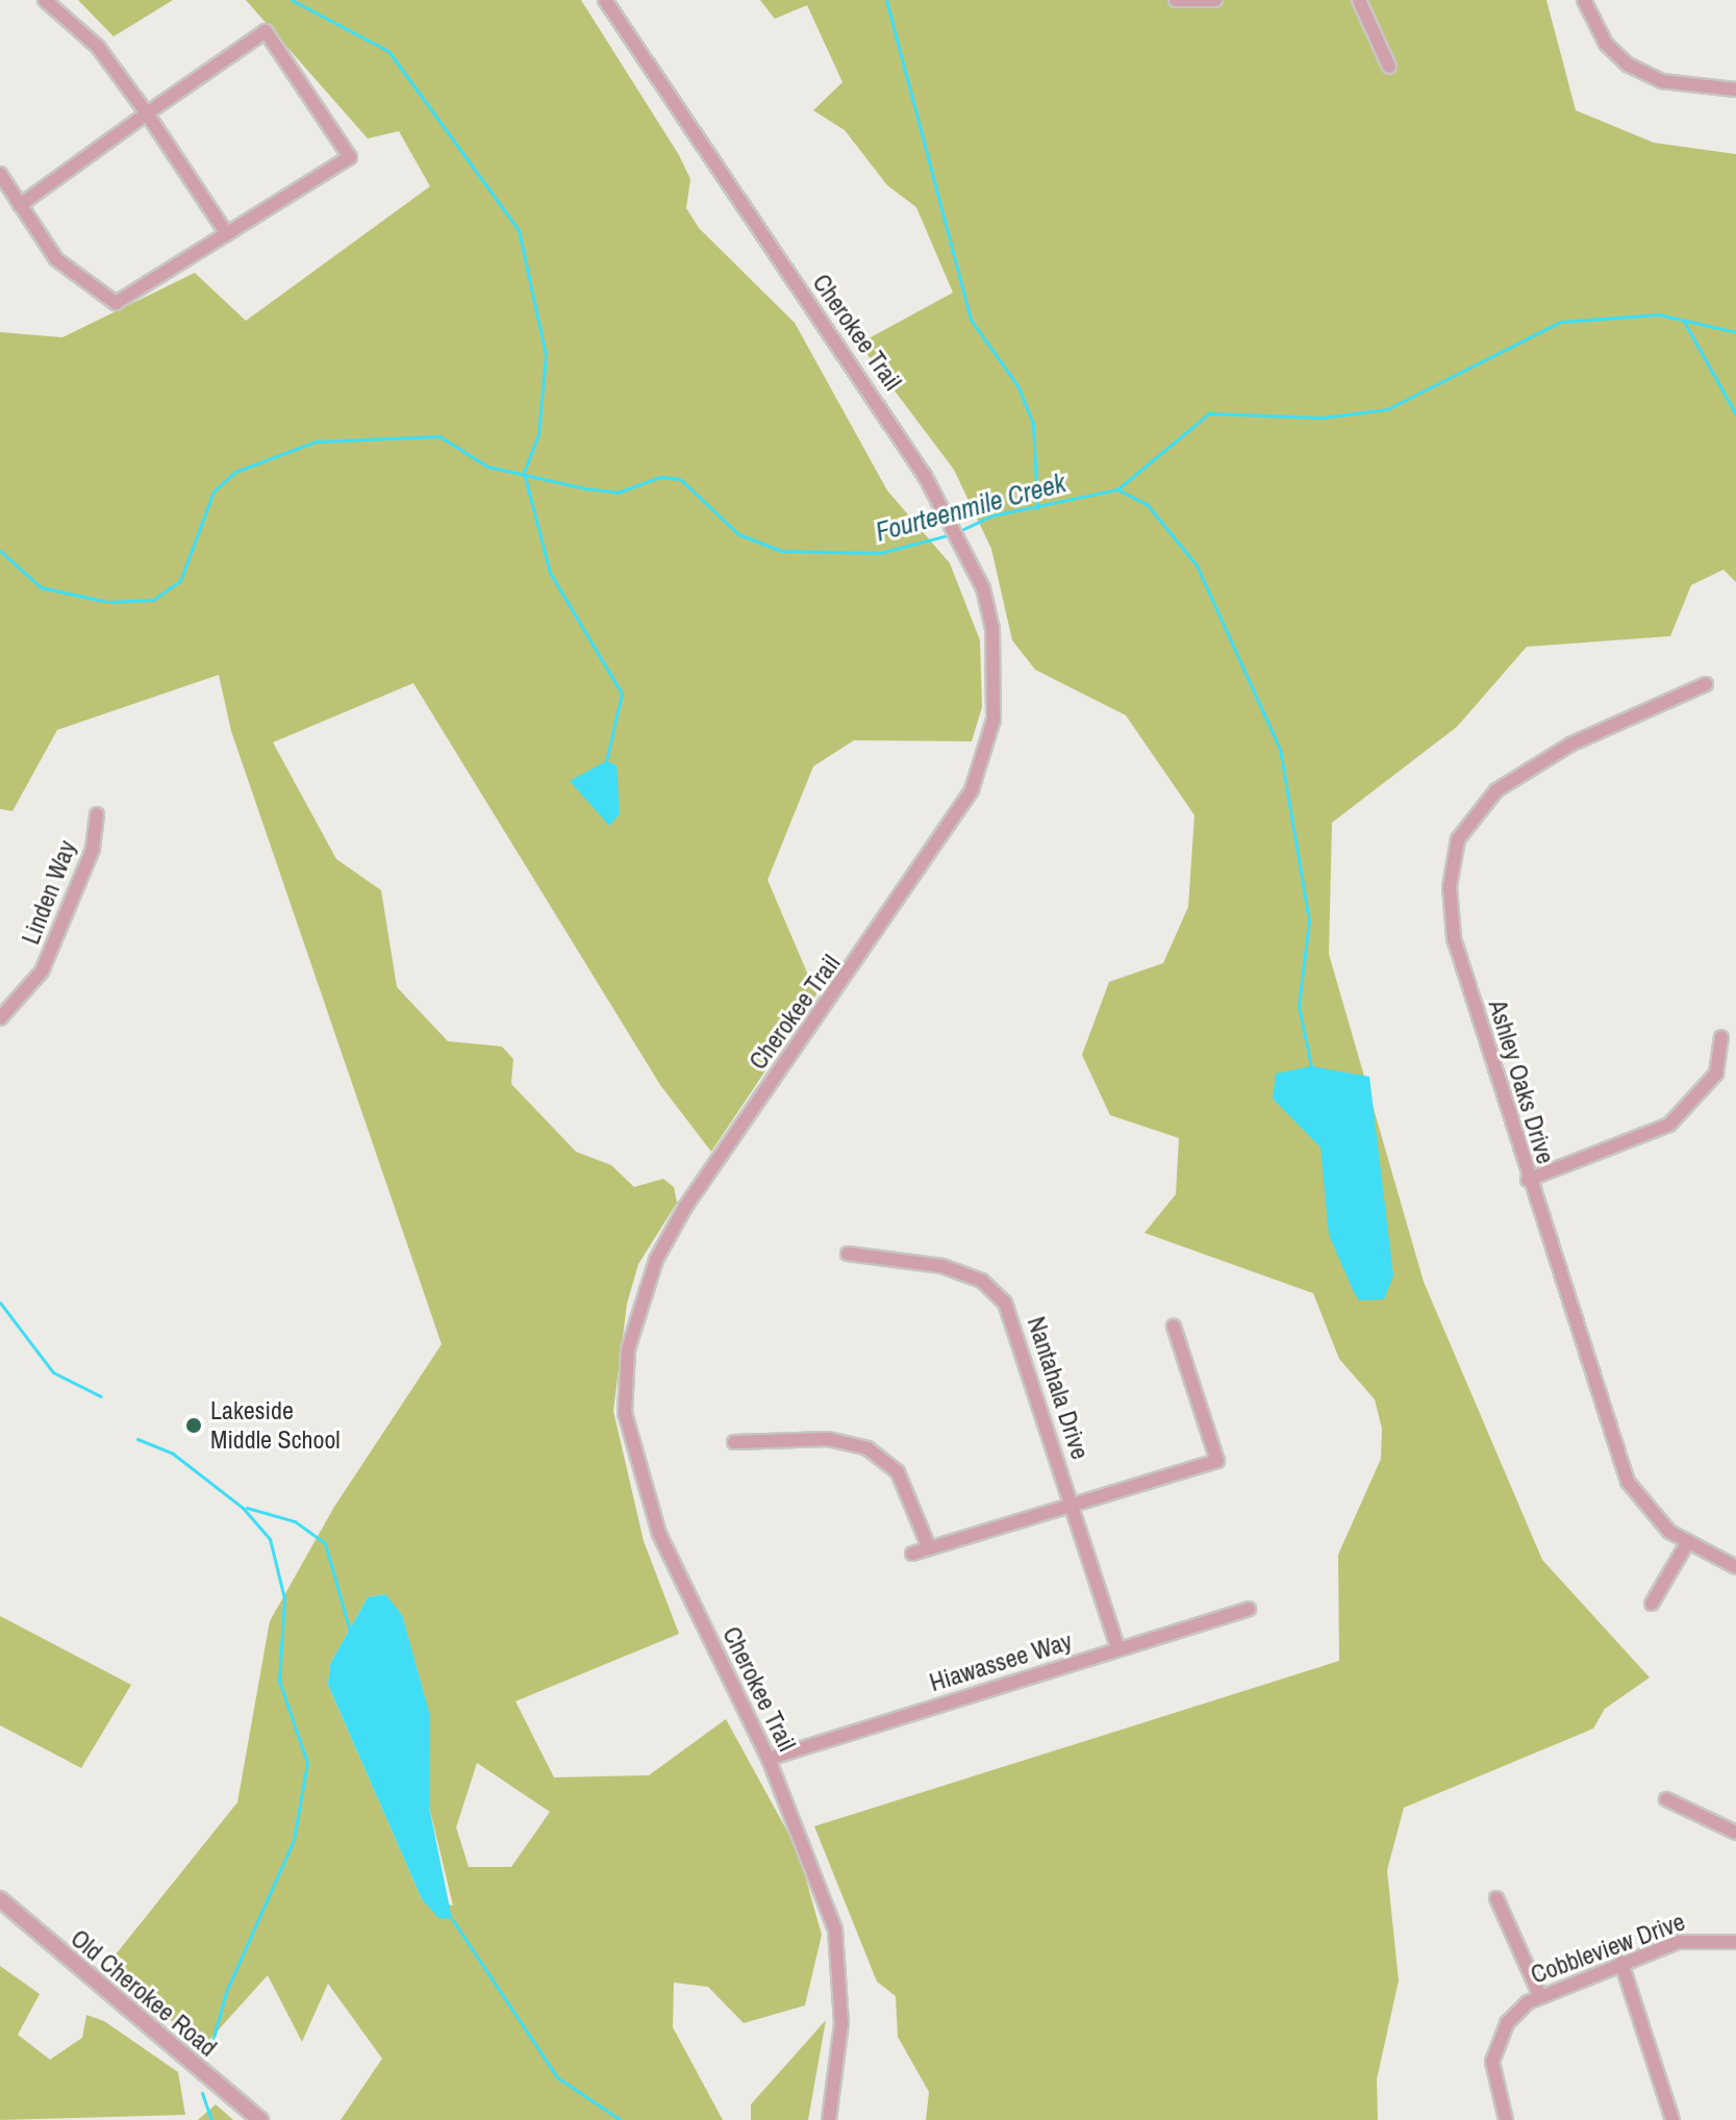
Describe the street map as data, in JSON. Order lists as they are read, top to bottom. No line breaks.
{"streets":{"street":["Cherokee Trail","Linden Way","Ashley Oaks Drive","Nantahala Drive","Hiawassee Way","Cobbleview Drive","Old Cherokee Road"]},"crossings":[["Cherokee Trail","Hiawassee Way"],["Nantahala Drive","Hiawassee Way"]],"water":["Fourteenmile Creek"],"places":["Lakeside Middle School"]}
